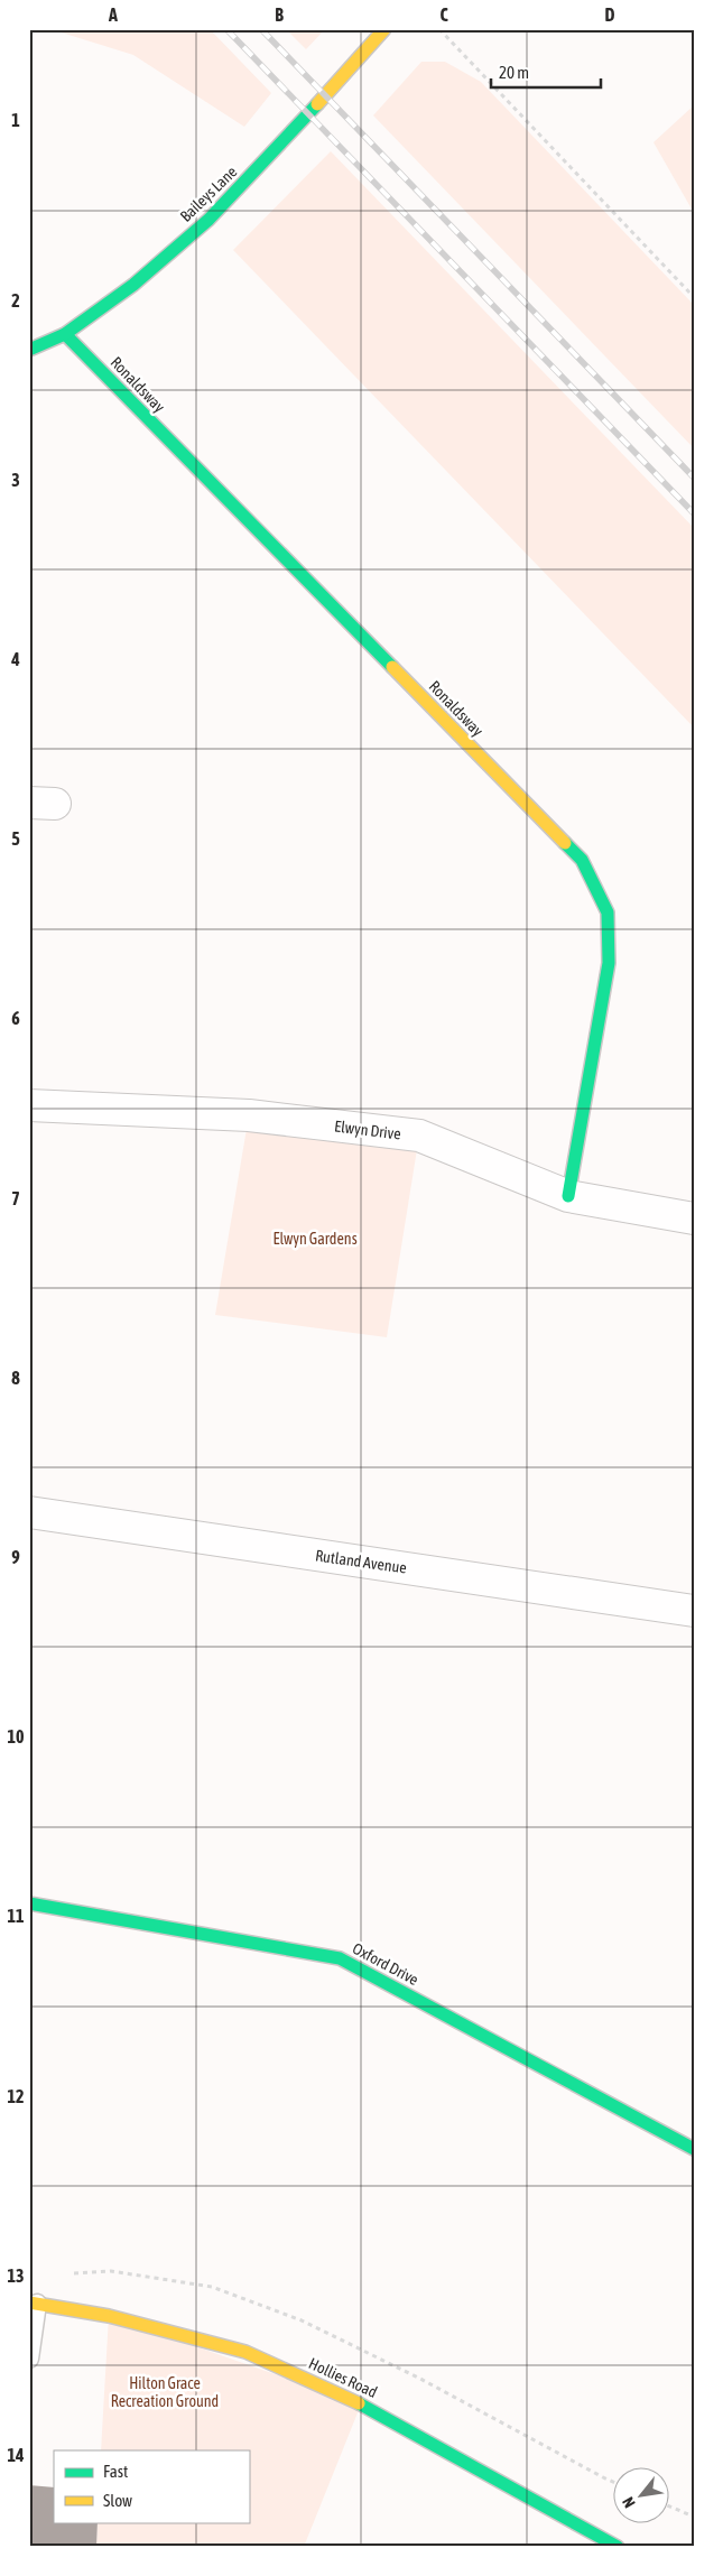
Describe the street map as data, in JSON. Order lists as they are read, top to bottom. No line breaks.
{"streets":{"street":["Baileys Lane","Ronaldsway","Elwyn Drive","Rutland Avenue","Oxford Drive","Hollies Road"]},"crossings":[["Baileys Lane","Ronaldsway"],["Ronaldsway","Elwyn Drive"]],"parks":["Elwyn Gardens","Hilton Grace Recreation Ground"],"legend":["Fast","Slow"],"scale_bar":"20 m","north":"bottom left","grid":{"columns":["A","B","C","D"],"rows":["1","2","3","4","5","6","7","8","9","10","11","12","13","14"]}}
